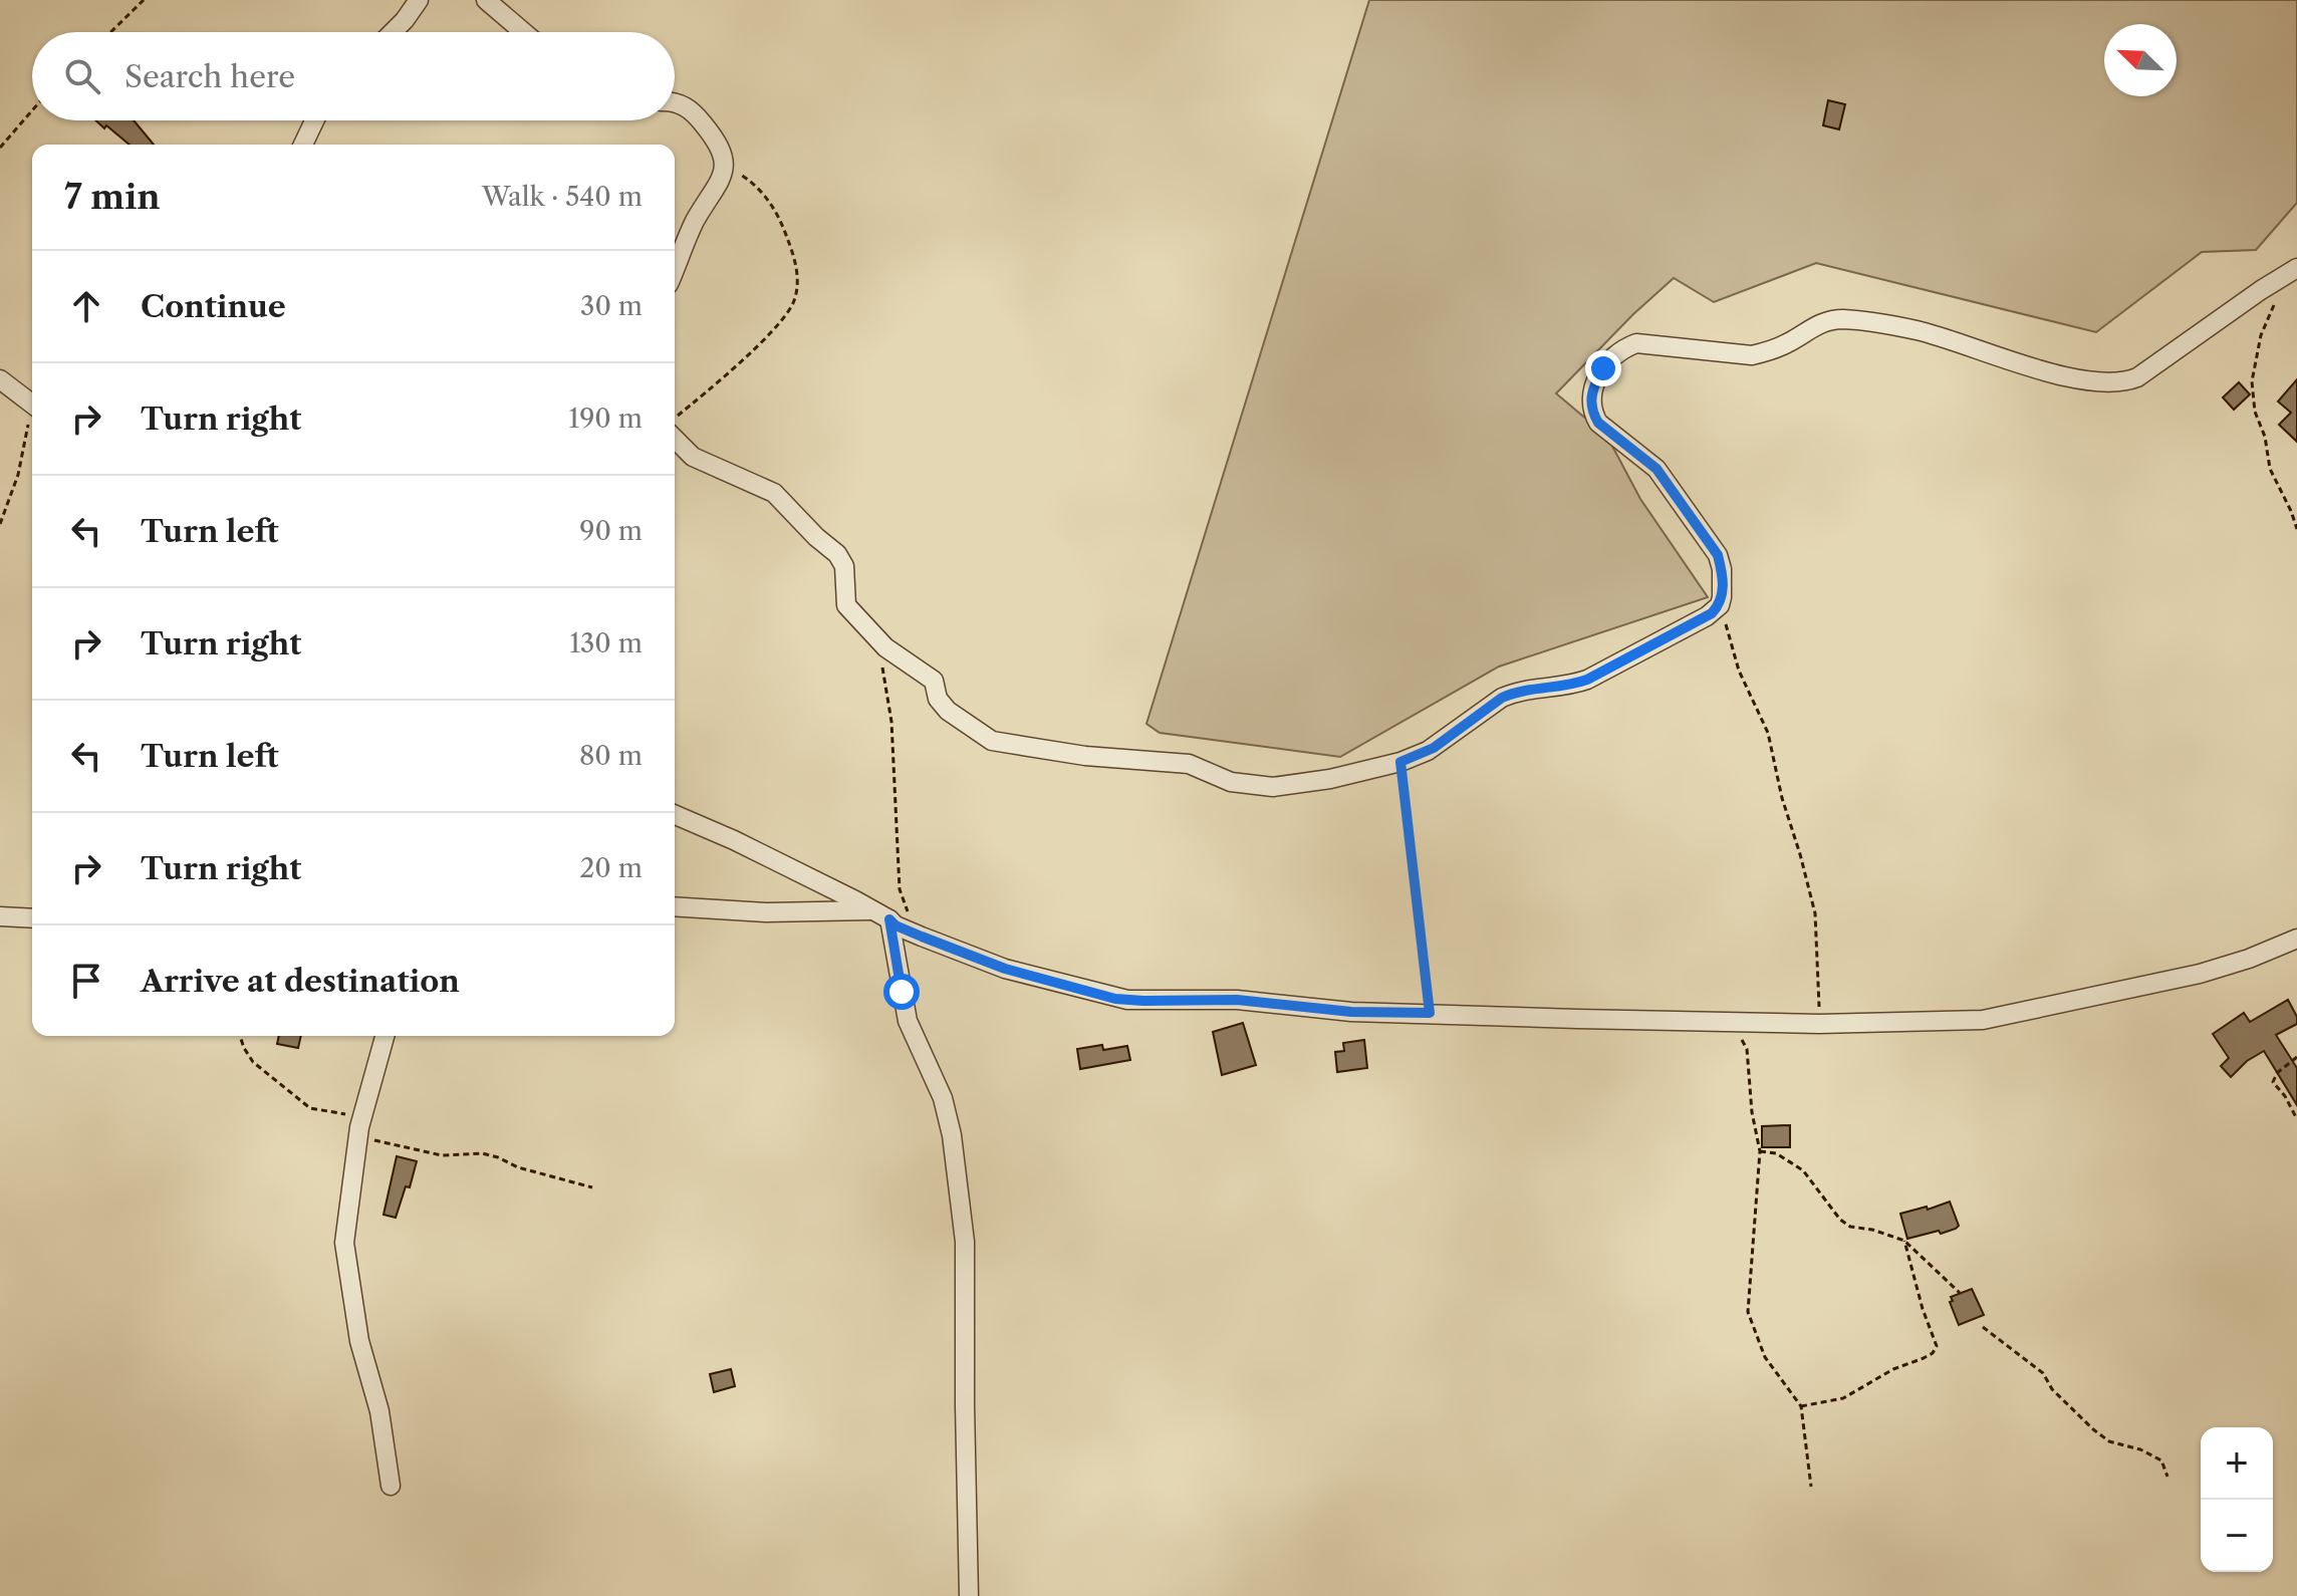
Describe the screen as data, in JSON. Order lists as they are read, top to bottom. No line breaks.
{"north":"top left","page":{"search":"Search here","heading":["7 min","Walk · 540 m"],"list":[["Continue","30 m"],["Turn right","190 m"],["Turn left","90 m"],["Turn right","130 m"],["Turn left","80 m"],["Turn right","20 m"],"Arrive at destination"],"map_buttons":["+","−"]}}
